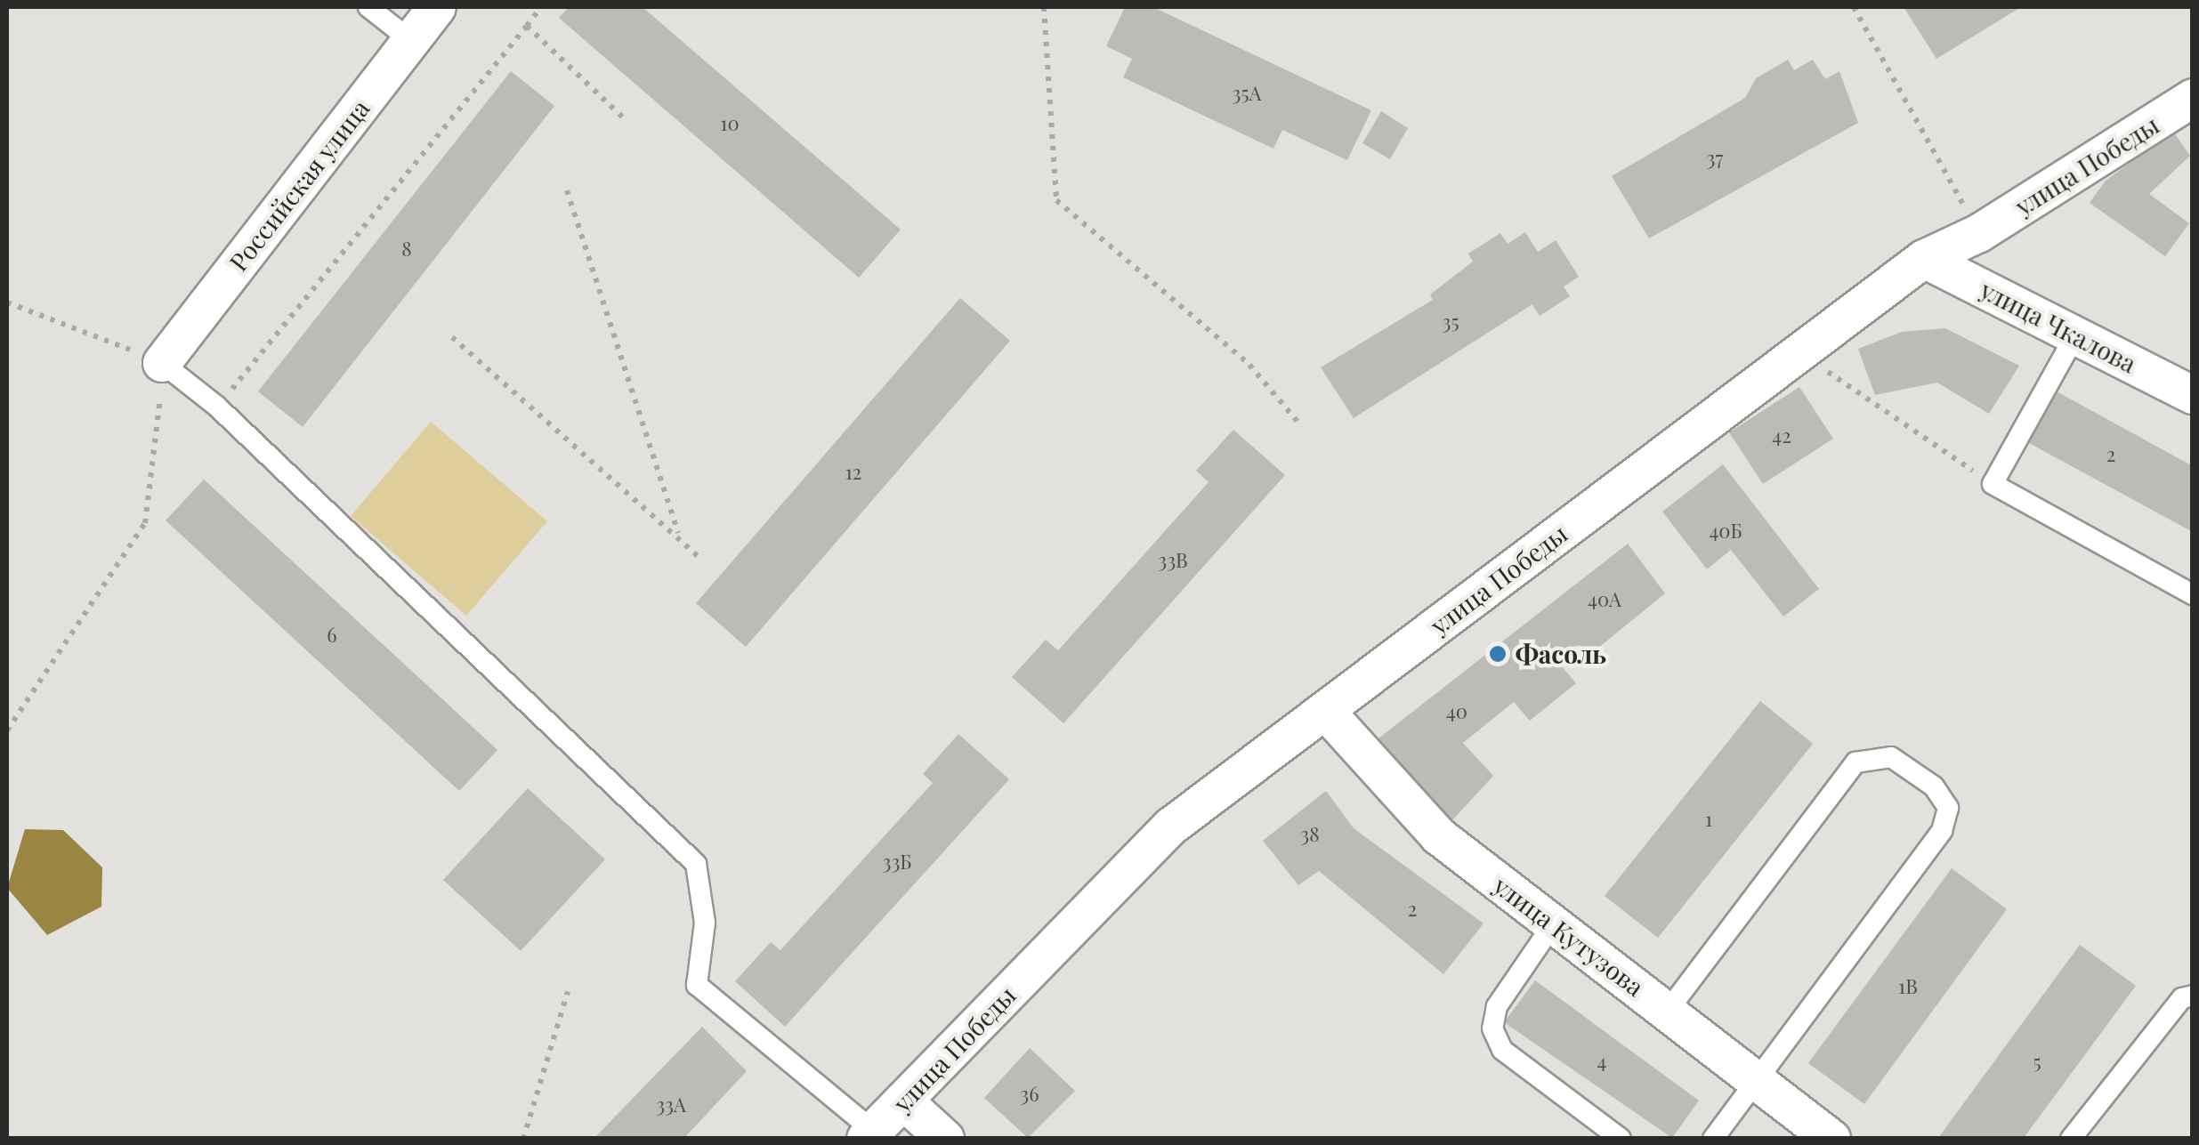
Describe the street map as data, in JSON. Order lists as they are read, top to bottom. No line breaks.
{"streets":{"street":["улица Победы","Российская улица","улица Чкалова","улица Кутузова"]},"crossings":[["улица Победы","улица Чкалова"],["улица Победы","улица Кутузова"]],"places":["Фасоль"],"house_numbers":["35А","10","37","8","35","42","2","12","40Б","33В","40А","6","40","1","38","33Б","2","1В","4","5","36","33А"]}
